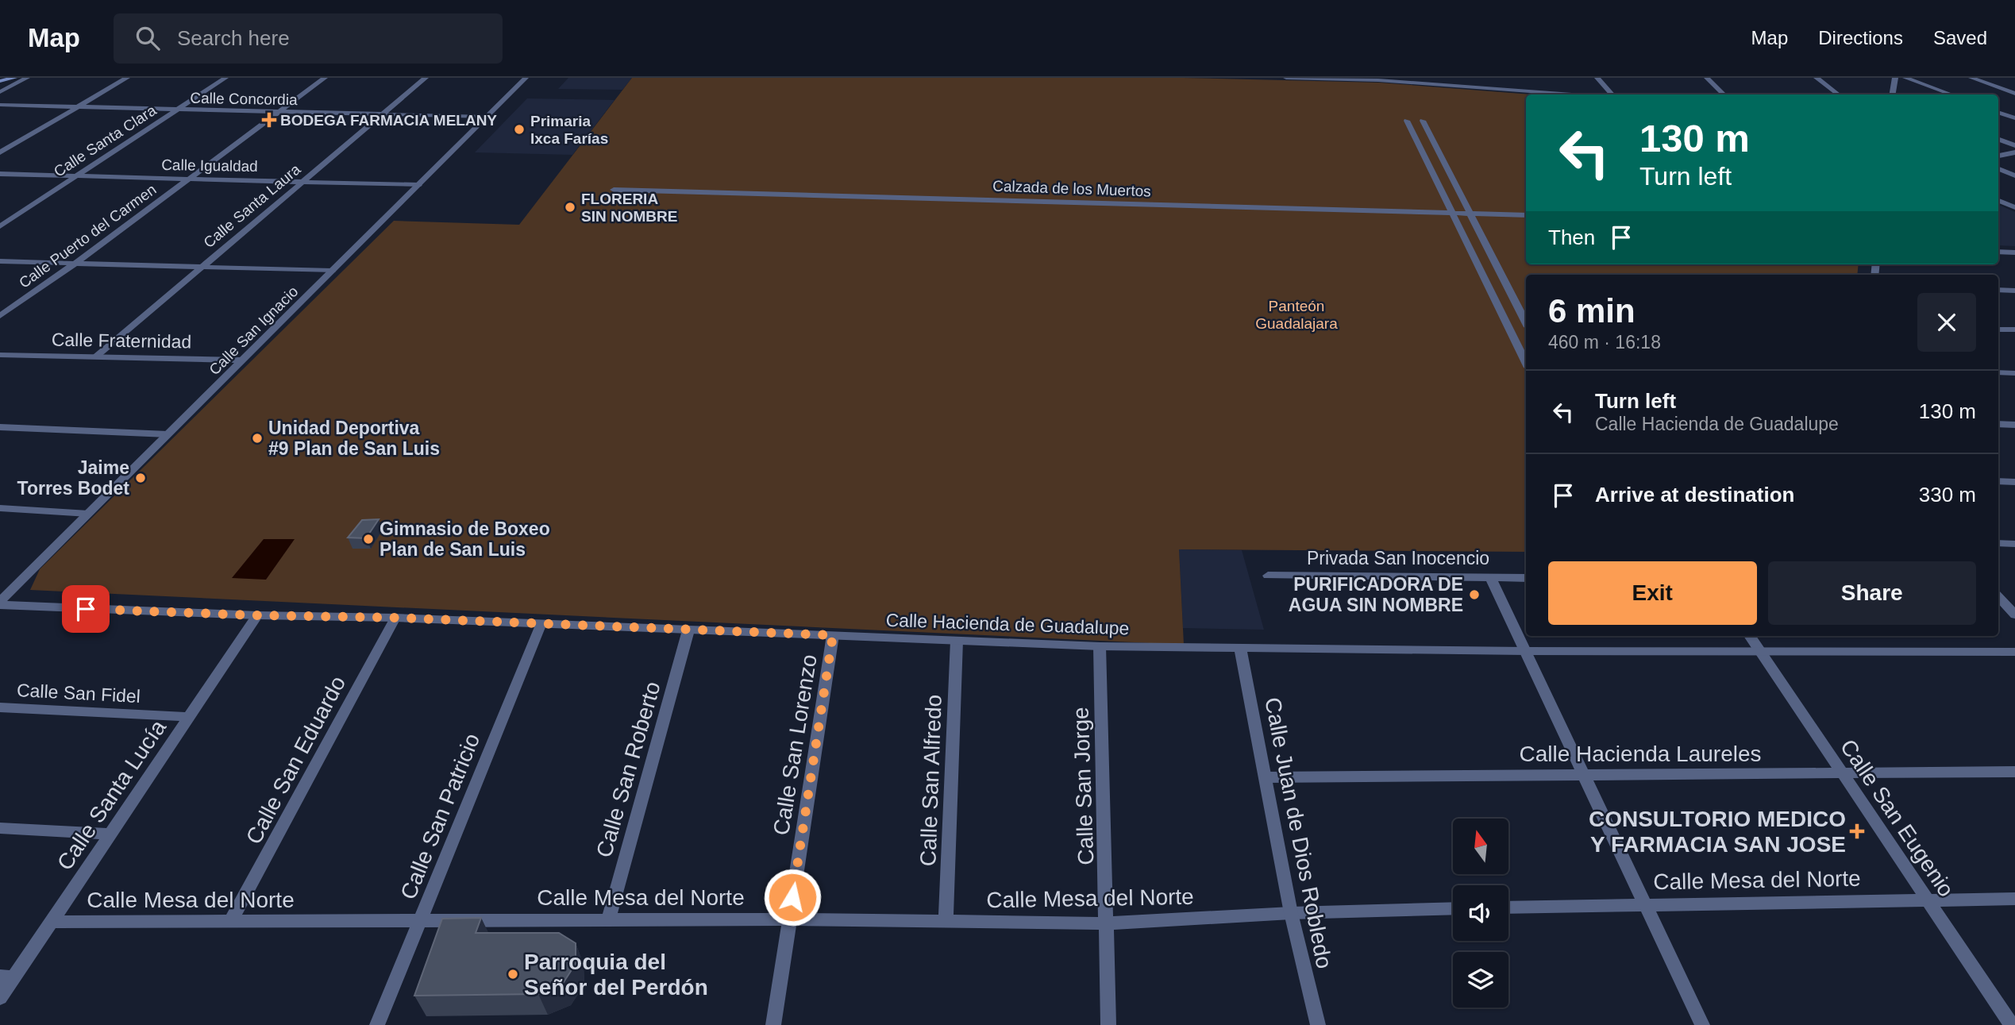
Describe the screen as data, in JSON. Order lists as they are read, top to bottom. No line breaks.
{"streets":{"street":["Calle Concordia","Calle Santa Clara","Calle Igualdad","Calzada de los Muertos","Calle Santa Laura","Calle Puerto del Carmen","Calle San Ignacio","Calle Fraternidad","Privada San Inocencio","Calle Hacienda de Guadalupe","Calle San Fidel","Calle San Lorenzo","Calle Hacienda Laureles","Calle San Eduardo","Calle San Roberto","Calle San Alfredo","Calle San Jorge","Calle Santa Lucía","Calle San Patricio","Calle San Eugenio","Calle Juan de Dios Robledo","Calle Mesa del Norte"]},"crossings":[["Calle Concordia","Calle Santa Clara"],["Calle Concordia","Calle Santa Laura"],["Calle Concordia","Calle Puerto del Carmen"],["Calle Concordia","Calle San Ignacio"],["Calle Santa Clara","Calle Igualdad"],["Calle Igualdad","Calle Santa Laura"],["Calle Igualdad","Calle Puerto del Carmen"],["Calle Igualdad","Calle San Ignacio"],["Calle Santa Laura","Calle Fraternidad"],["Calle San Ignacio","Calle Fraternidad"],["Calle San Ignacio","Calle Hacienda de Guadalupe"],["Calle Hacienda de Guadalupe","Calle San Lorenzo"],["Calle Hacienda de Guadalupe","Calle San Eduardo"],["Calle Hacienda de Guadalupe","Calle San Roberto"],["Calle Hacienda de Guadalupe","Calle San Alfredo"],["Calle Hacienda de Guadalupe","Calle San Jorge"],["Calle Hacienda de Guadalupe","Calle Santa Lucía"],["Calle Hacienda de Guadalupe","Calle San Patricio"],["Calle Hacienda de Guadalupe","Calle San Eugenio"],["Calle Hacienda de Guadalupe","Calle Juan de Dios Robledo"],["Calle San Fidel","Calle Santa Lucía"],["Calle San Lorenzo","Calle Mesa del Norte"],["Calle Hacienda Laureles","Calle San Eugenio"],["Calle Hacienda Laureles","Calle Juan de Dios Robledo"],["Calle San Eduardo","Calle Mesa del Norte"],["Calle San Roberto","Calle Mesa del Norte"],["Calle San Alfredo","Calle Mesa del Norte"],["Calle San Jorge","Calle Mesa del Norte"],["Calle Santa Lucía","Calle Mesa del Norte"],["Calle San Patricio","Calle Mesa del Norte"],["Calle San Eugenio","Calle Mesa del Norte"],["Calle Juan de Dios Robledo","Calle Mesa del Norte"]],"parks":["Panteón Guadalajara"],"places":{"health":["BODEGA FARMACIA MELANY","CONSULTORIO MEDICO Y FARMACIA SAN JOSE"],"other":["Primaria Ixca Farías","FLORERIA SIN NOMBRE","Unidad Deportiva #9 Plan de San Luis","Jaime Torres Bodet","Gimnasio de Boxeo Plan de San Luis","PURIFICADORA DE AGUA SIN NOMBRE","Parroquia del Señor del Perdón"]},"north":"top","page":{"header":"Map","search":"Search here","nav":["Map","Directions","Saved"],"turn":["130 m","Turn left"],"then":"Then","heading":["6 min","460 m · 16:18"],"list":[{"name":"Turn left","note":"Calle Hacienda de Guadalupe","value":"130 m"},{"name":"Arrive at destination","value":"330 m"}],"buttons":["Exit","Share"]}}
